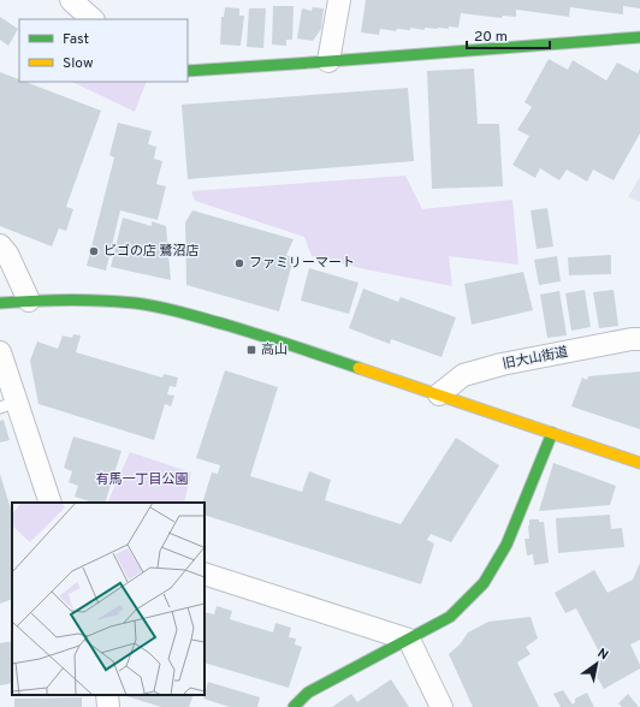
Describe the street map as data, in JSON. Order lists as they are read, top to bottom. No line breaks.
{"streets":{"street":["旧大山街道"]},"parks":["有馬一丁目公園"],"places":{"other":["ビゴの店 鷺沼店","ファミリーマート"],"transit":["高山"]},"legend":["Fast","Slow"],"scale_bar":"20 m","north":"top right"}
